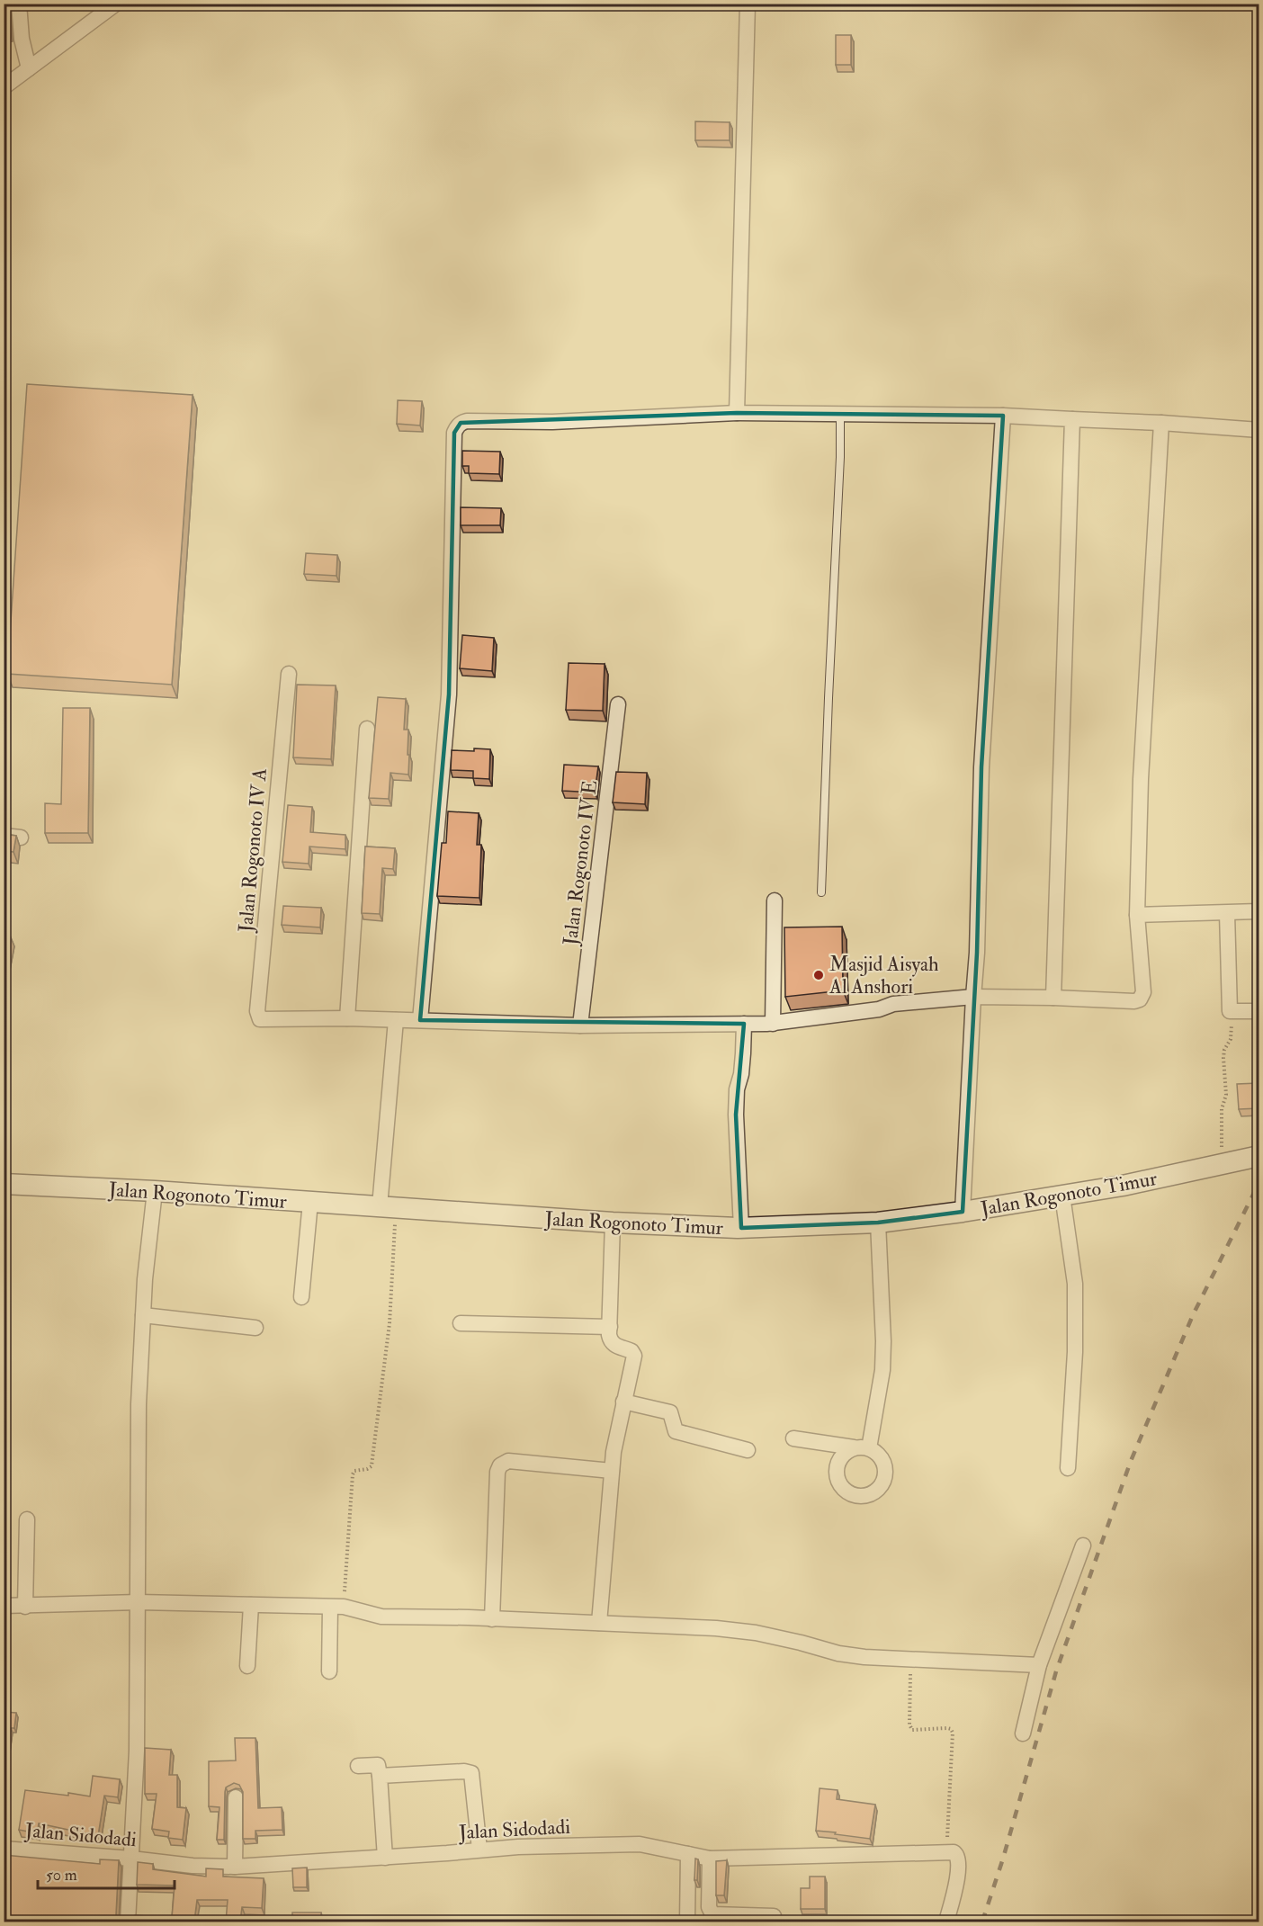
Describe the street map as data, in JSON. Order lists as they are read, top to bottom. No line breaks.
{"streets":{"main road":["Jalan Rogonoto Timur"],"street":["Jalan Rogonoto IV A","Jalan Rogonoto IV E","Jalan Sidodadi"]},"places":["Masjid Aisyah Al Anshori"],"scale_bar":"50 m"}
